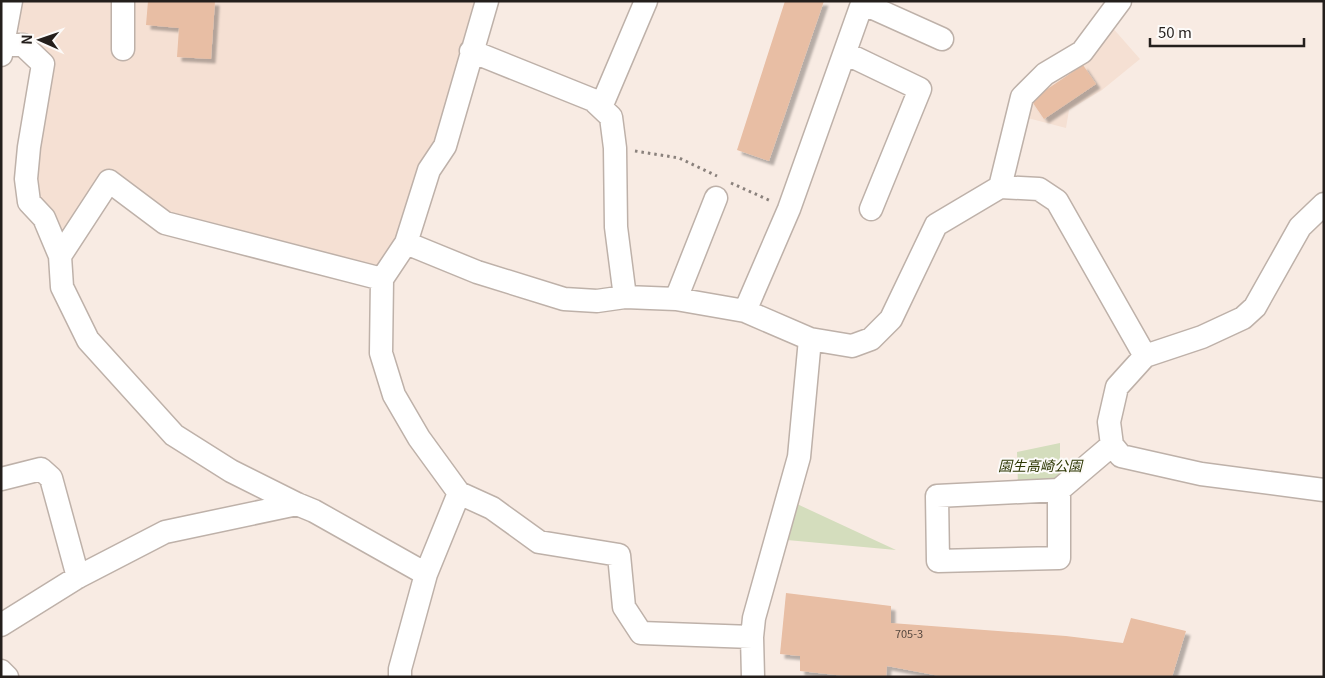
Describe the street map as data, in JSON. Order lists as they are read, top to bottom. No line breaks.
{"parks":["園生高崎公園"],"house_numbers":["705-3"],"scale_bar":"50 m","north":"left"}
